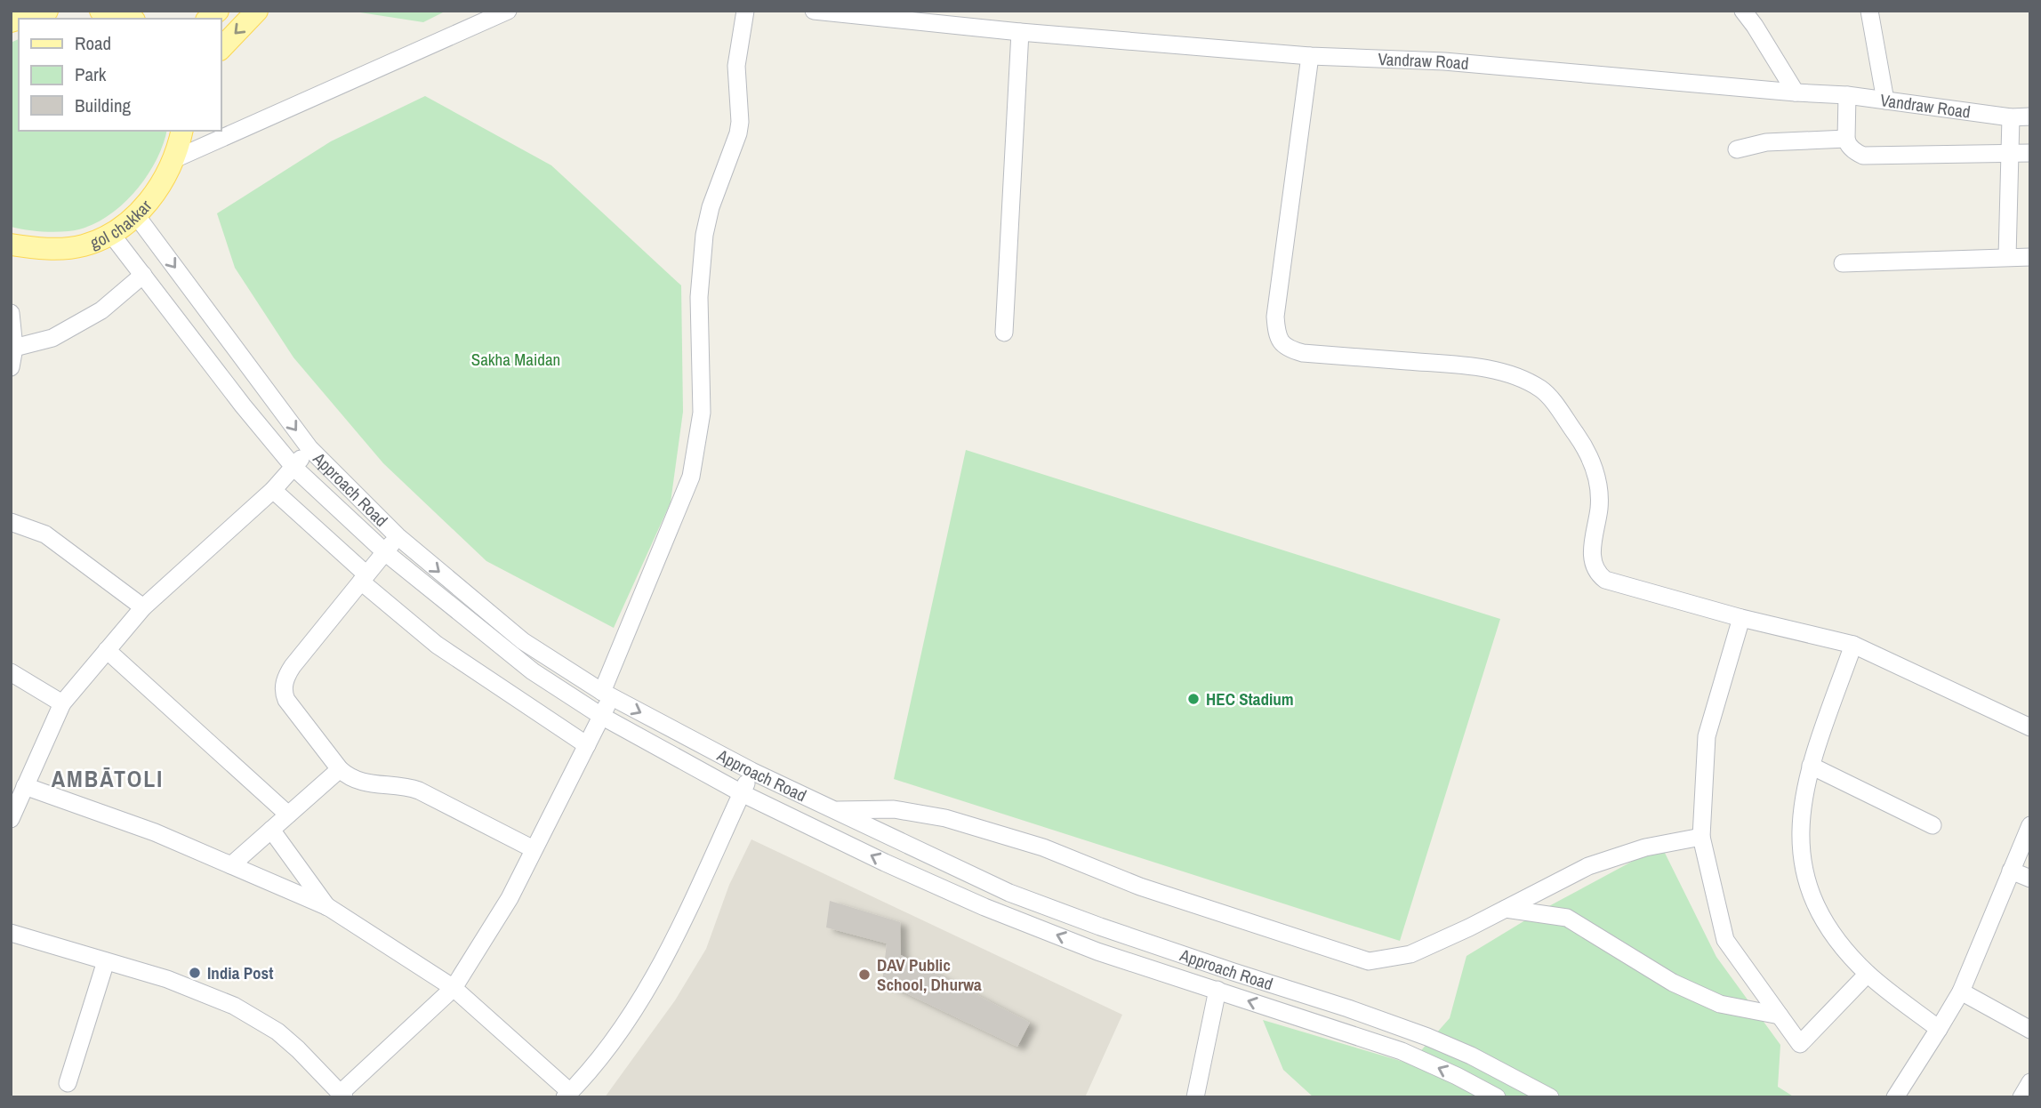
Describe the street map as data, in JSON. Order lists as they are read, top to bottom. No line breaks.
{"streets":{"main road":["gol chakkar"],"street":["Vandraw Road","Approach Road"]},"crossings":[["gol chakkar","Approach Road"]],"districts":["AMBĀTOLI"],"parks":["Sakha Maidan"],"places":["HEC Stadium","India Post","DAV Public School, Dhurwa"],"legend":["Road","Park","Building"]}
